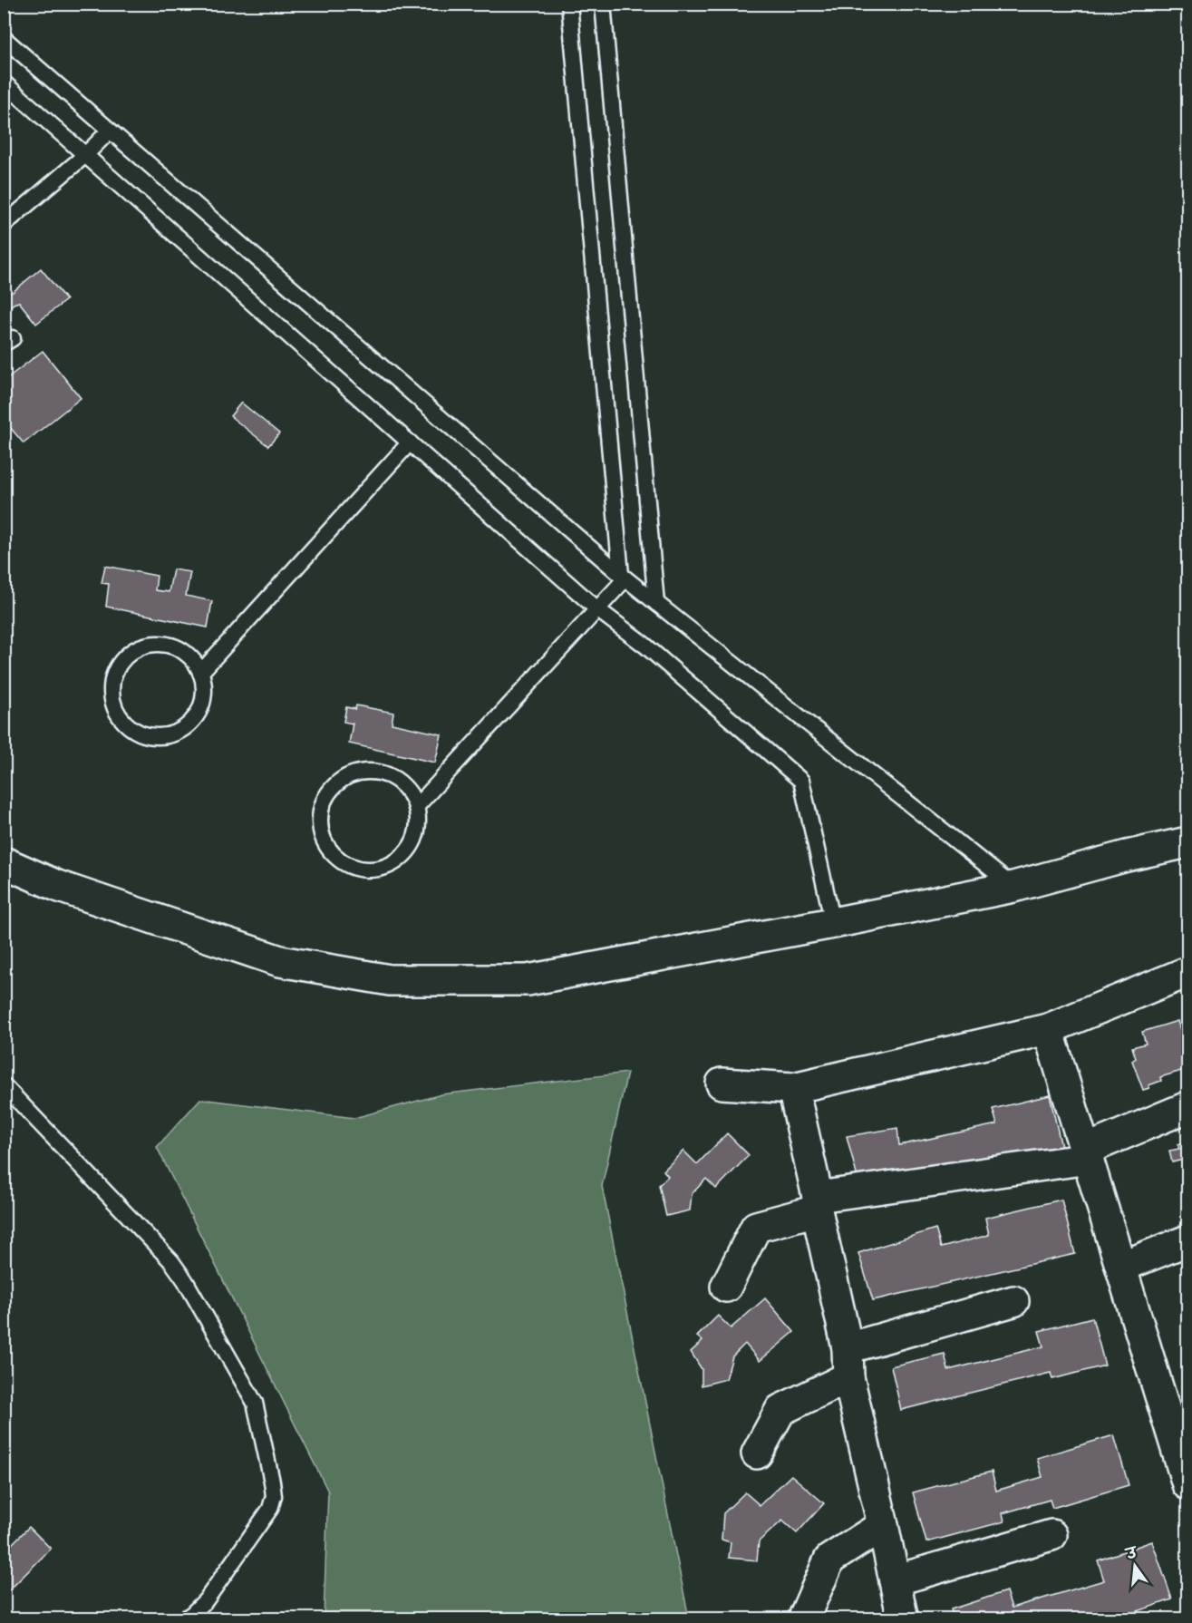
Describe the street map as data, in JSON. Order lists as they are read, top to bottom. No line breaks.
{"north":"top"}
